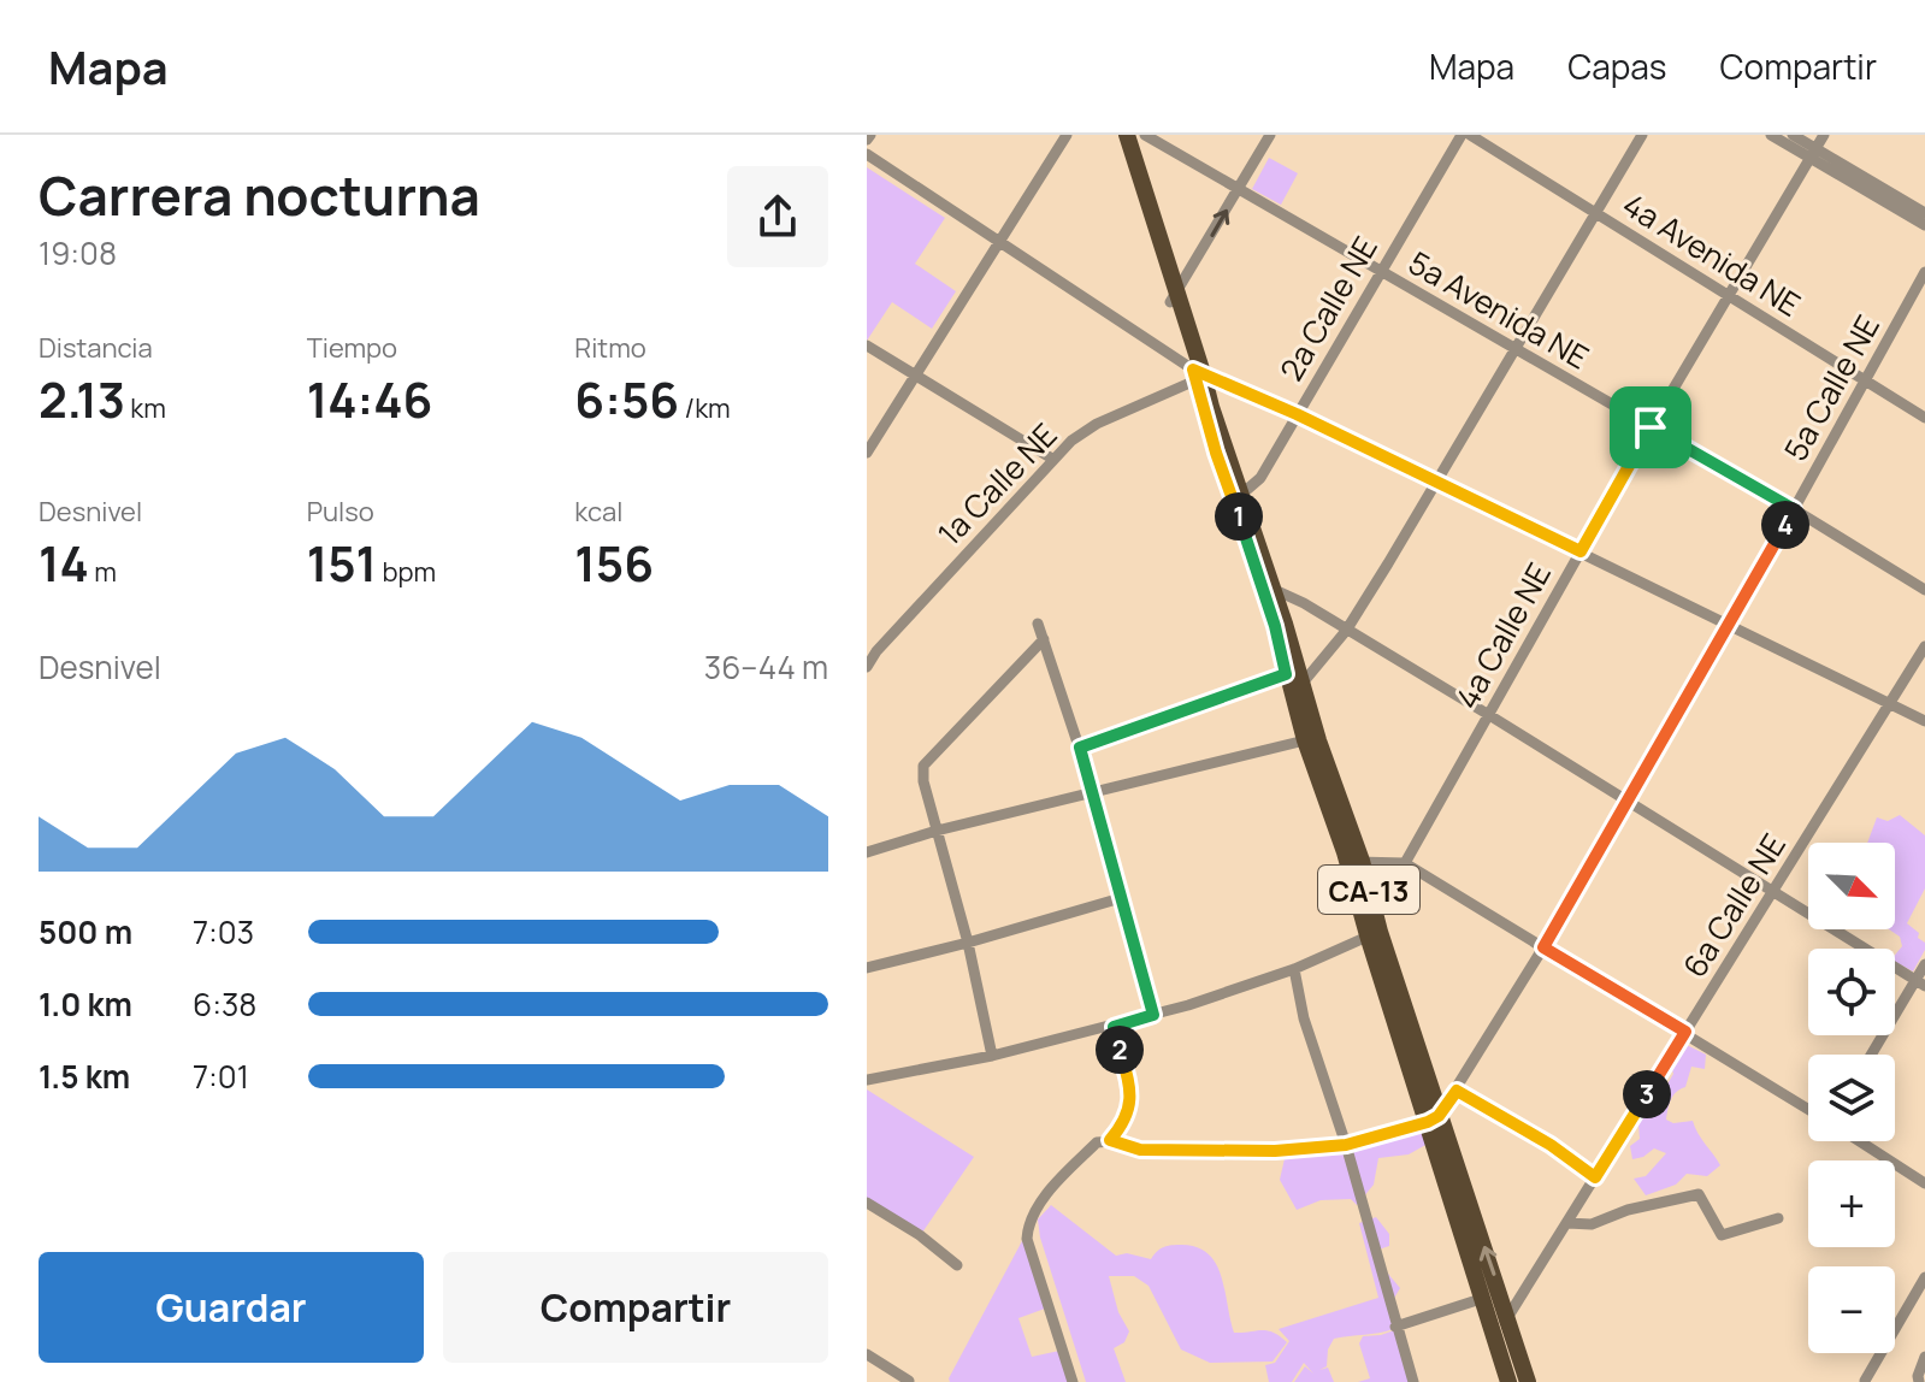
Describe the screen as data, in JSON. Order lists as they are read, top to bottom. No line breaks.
{"streets":{"main road":["CA-13"],"street":["4a Avenida NE","2a Calle NE","5a Avenida NE","5a Calle NE","1a Calle NE","4a Calle NE","6a Calle NE"]},"crossings":[["4a Avenida NE","5a Calle NE"],["4a Avenida NE","4a Calle NE"],["2a Calle NE","5a Avenida NE"],["2a Calle NE","CA-13"],["5a Avenida NE","5a Calle NE"],["5a Avenida NE","4a Calle NE"],["5a Calle NE","CA-13"],["1a Calle NE","CA-13"],["CA-13","6a Calle NE"]],"north":"bottom right","page":{"header":"Mapa","nav":["Mapa","Capas","Compartir"],"heading":["Carrera nocturna","19:08"],"stats":[["Distancia","2.13 km"],["Tiempo","14:46"],["Ritmo","6:56 /km"],["Desnivel","14 m"],["Pulso","151 bpm"],["kcal","156"]],"pins":["1","4","2","3"],"chart":["Desnivel","36–44 m"],"map_buttons":["+","−"],"list":[{"name":"500 m","note":"7:03"},{"name":"1.0 km","note":"6:38"},{"name":"1.5 km","note":"7:01"}],"buttons":["Guardar","Compartir"]}}
